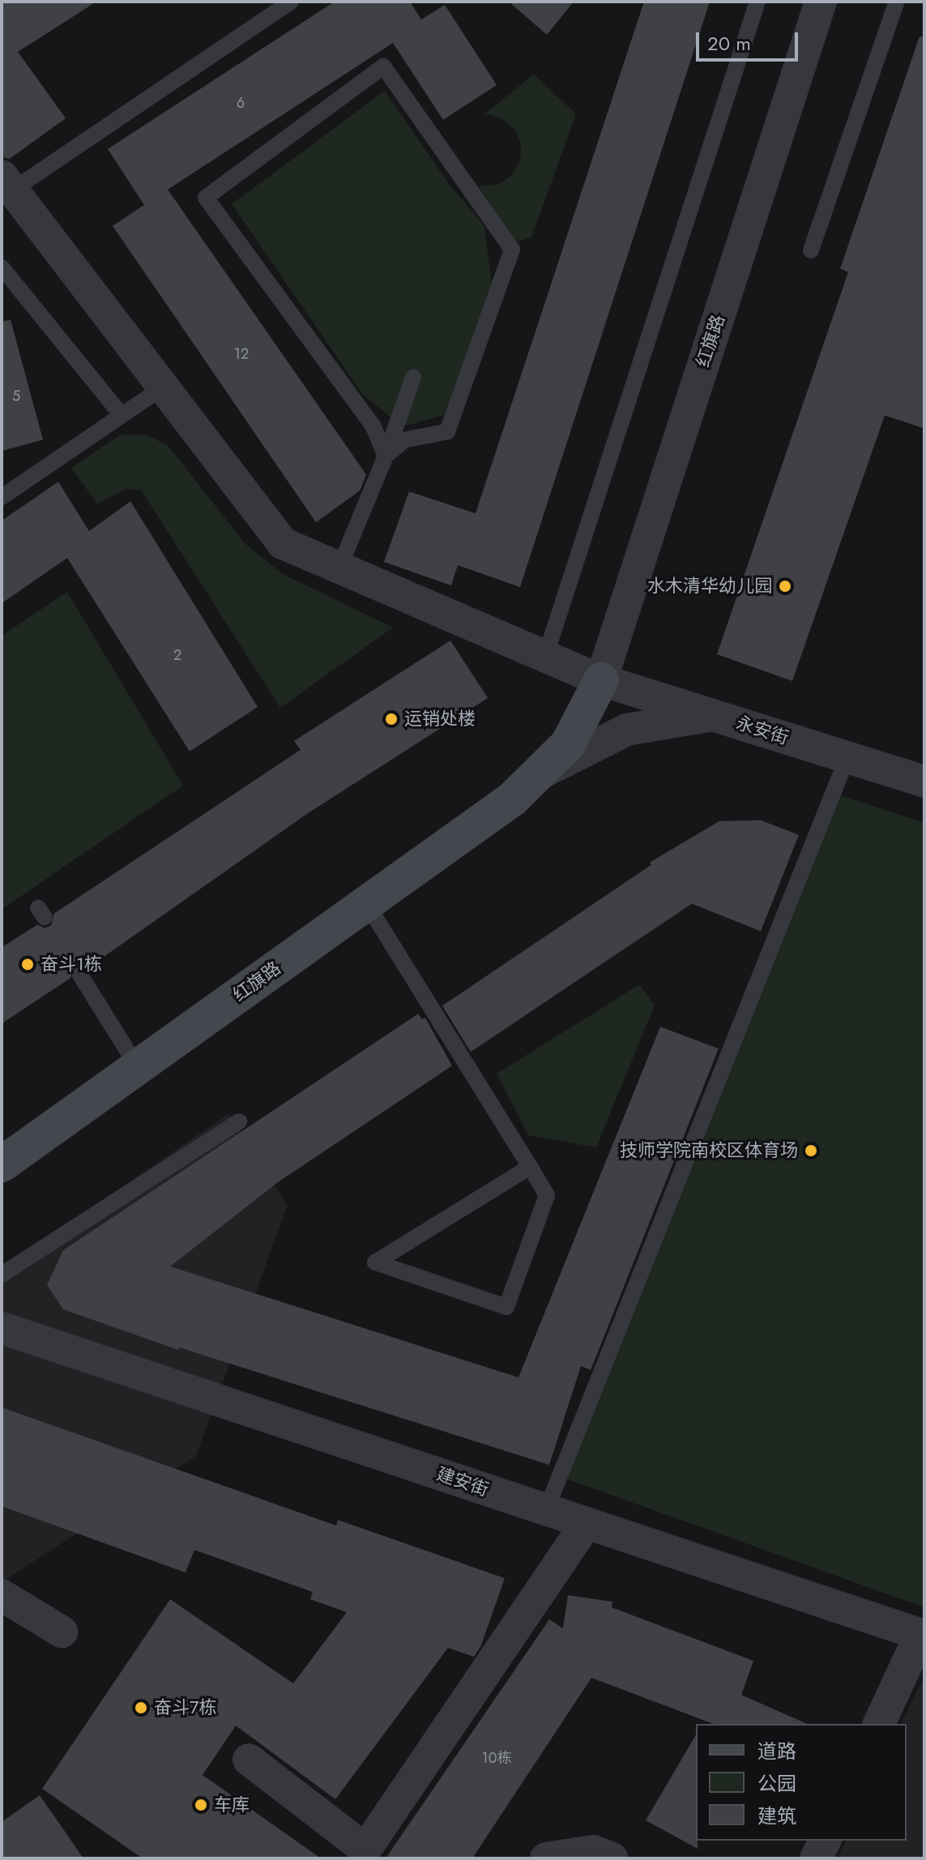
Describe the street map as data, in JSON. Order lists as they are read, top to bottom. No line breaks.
{"streets":{"street":["红旗路","永安街","建安街"]},"crossings":[["红旗路","永安街"]],"places":["水木清华幼儿园","运销处楼","奋斗1栋","技师学院南校区体育场","奋斗7栋","车库"],"house_numbers":["6","12","5","2","10栋"],"legend":["道路","公园","建筑"],"scale_bar":"20 m"}
